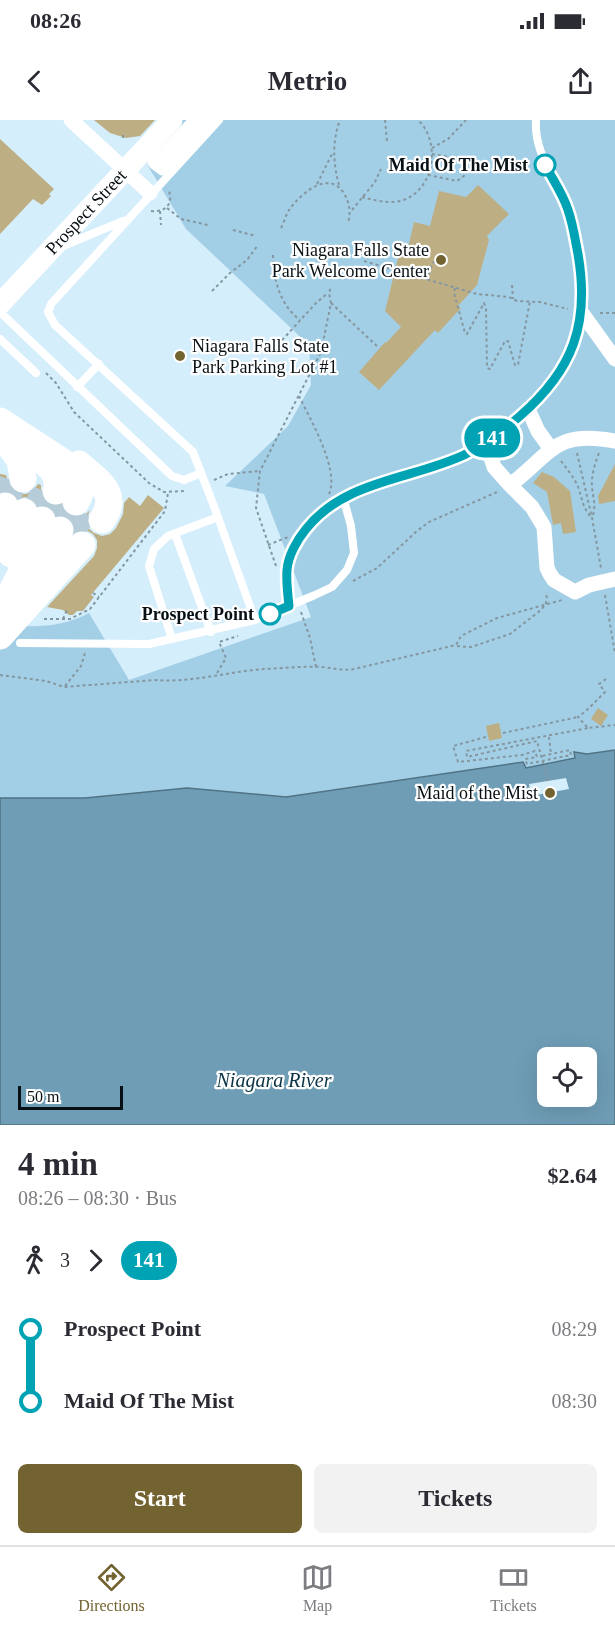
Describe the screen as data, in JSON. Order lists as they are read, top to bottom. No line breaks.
{"streets":{"main road":["Prospect Street"]},"water":["Niagara River"],"places":["Maid Of The Mist","Niagara Falls State Park Welcome Center","Niagara Falls State Park Parking Lot #1","Prospect Point","Maid of the Mist"],"lines":["bus line 141"],"scale_bar":"50 m","page":{"status":"08:26","header":"Metrio","on_map":"141","scale":"50 m","heading":["4 min","08:26 – 08:30 · Bus","$2.64"],"legs":["3","141"],"list":[{"name":"Prospect Point","value":"08:29"},{"name":"Maid Of The Mist","value":"08:30"}],"buttons":["Start","Tickets"],"tabs":["Directions","Map","Tickets"]}}
